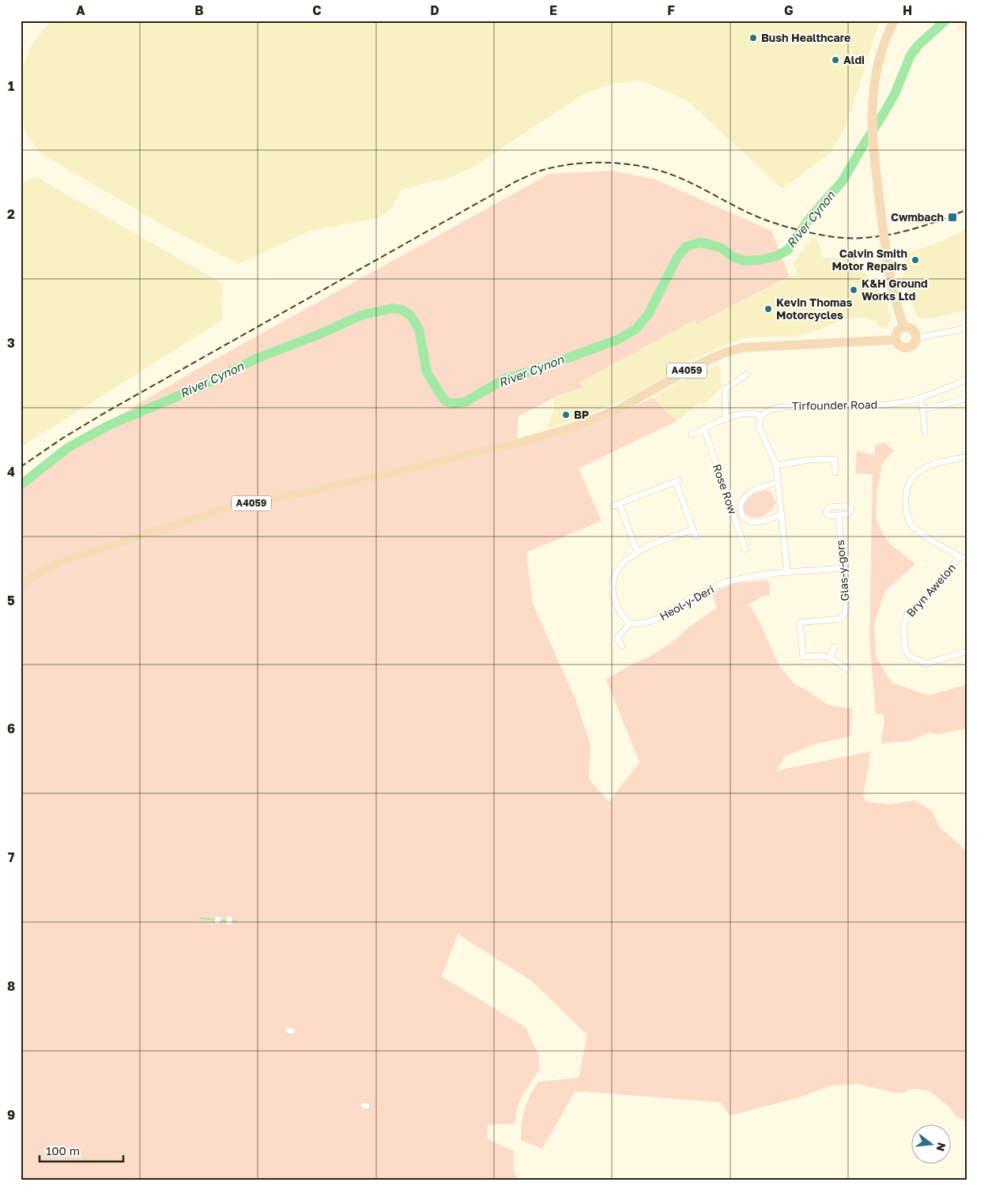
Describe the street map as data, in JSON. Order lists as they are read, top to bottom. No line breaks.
{"streets":{"main road":["A4059"],"street":["Tirfounder Road","Rose Row","Glas-y-gors","Bryn Awelon","Heol-y-Deri"]},"crossings":[["Glas-y-gors","Heol-y-Deri"]],"water":["River Cynon"],"places":{"other":["Bush Healthcare","Aldi","Calvin Smith Motor Repairs","K&H Ground Works Ltd","Kevin Thomas Motorcycles","BP"],"transit":["Cwmbach"]},"scale_bar":"100 m","north":"right","grid":{"columns":["A","B","C","D","E","F","G","H"],"rows":["1","2","3","4","5","6","7","8","9"]}}
